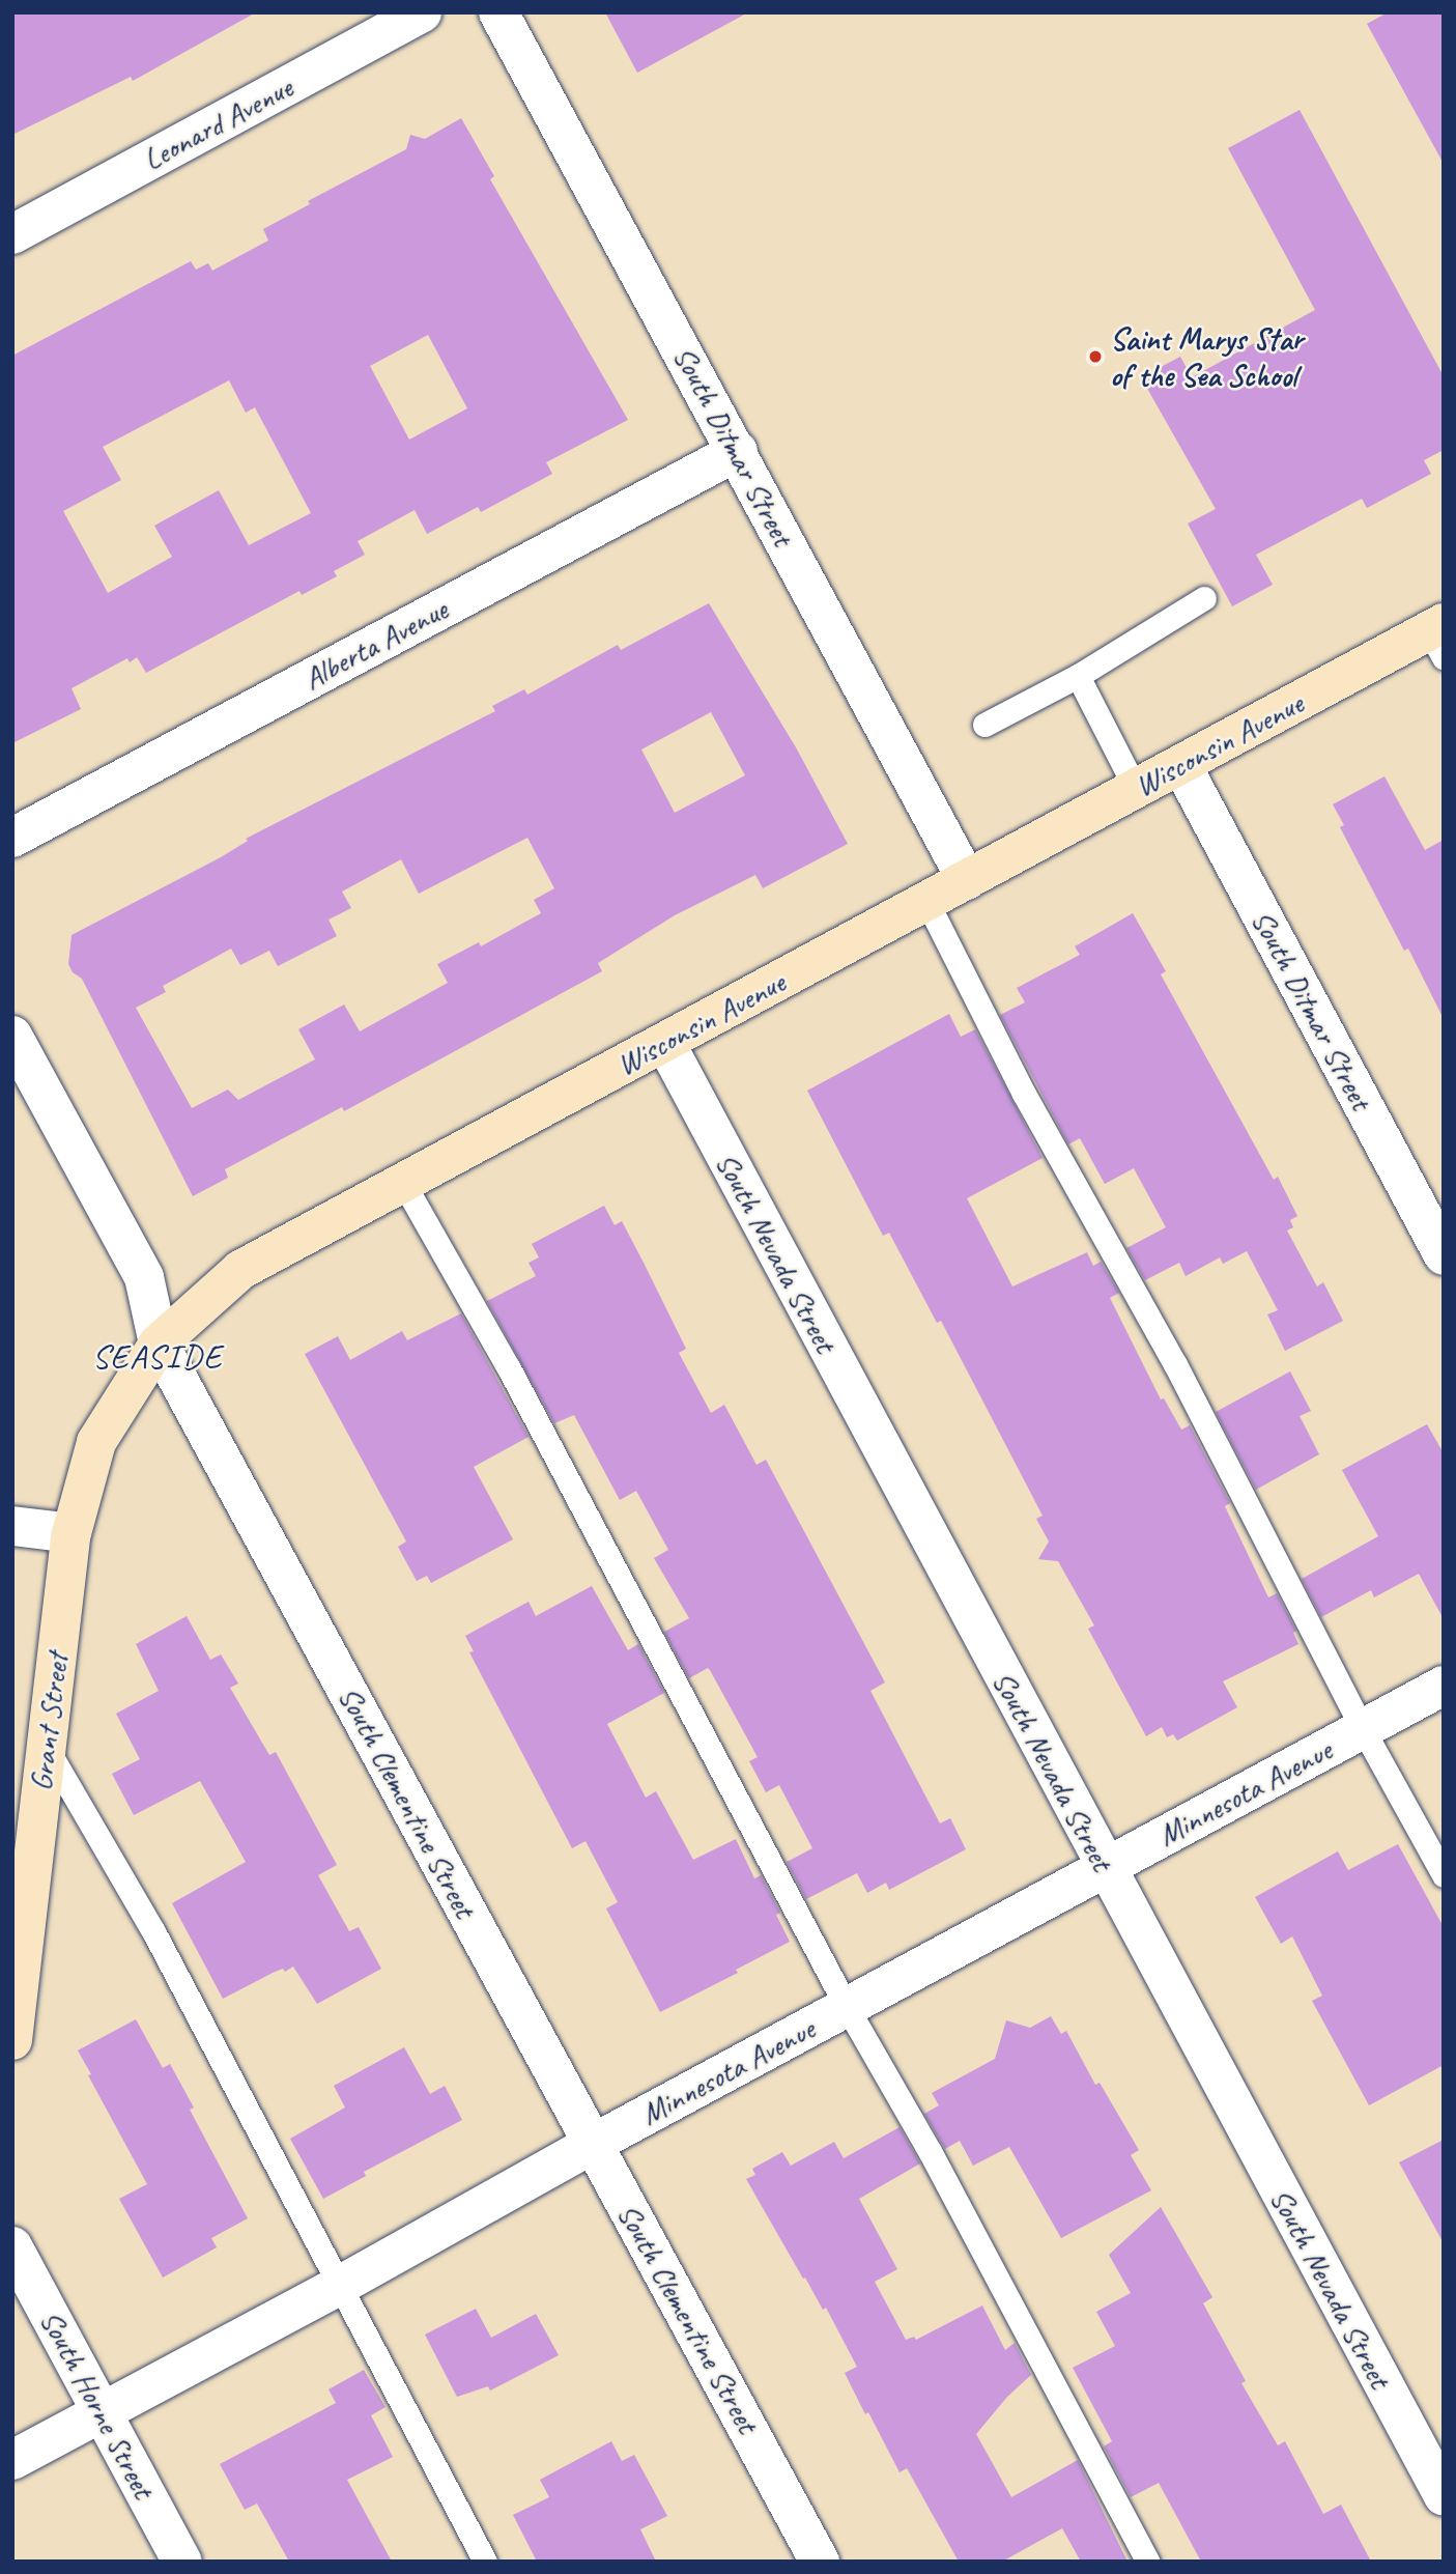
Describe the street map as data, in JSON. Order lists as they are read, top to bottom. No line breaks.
{"streets":{"main road":["Wisconsin Avenue","Grant Street"],"street":["Leonard Avenue","South Ditmar Street","Alberta Avenue","South Nevada Street","Minnesota Avenue","South Clementine Street","South Horne Street"]},"crossings":[["South Ditmar Street","Alberta Avenue"],["South Ditmar Street","Wisconsin Avenue"],["Wisconsin Avenue","South Nevada Street"],["Wisconsin Avenue","Grant Street"],["Wisconsin Avenue","South Clementine Street"],["South Nevada Street","Minnesota Avenue"],["Minnesota Avenue","South Clementine Street"],["Minnesota Avenue","South Horne Street"]],"districts":["SEASIDE"],"places":["Saint Marys Star of the Sea School"]}
